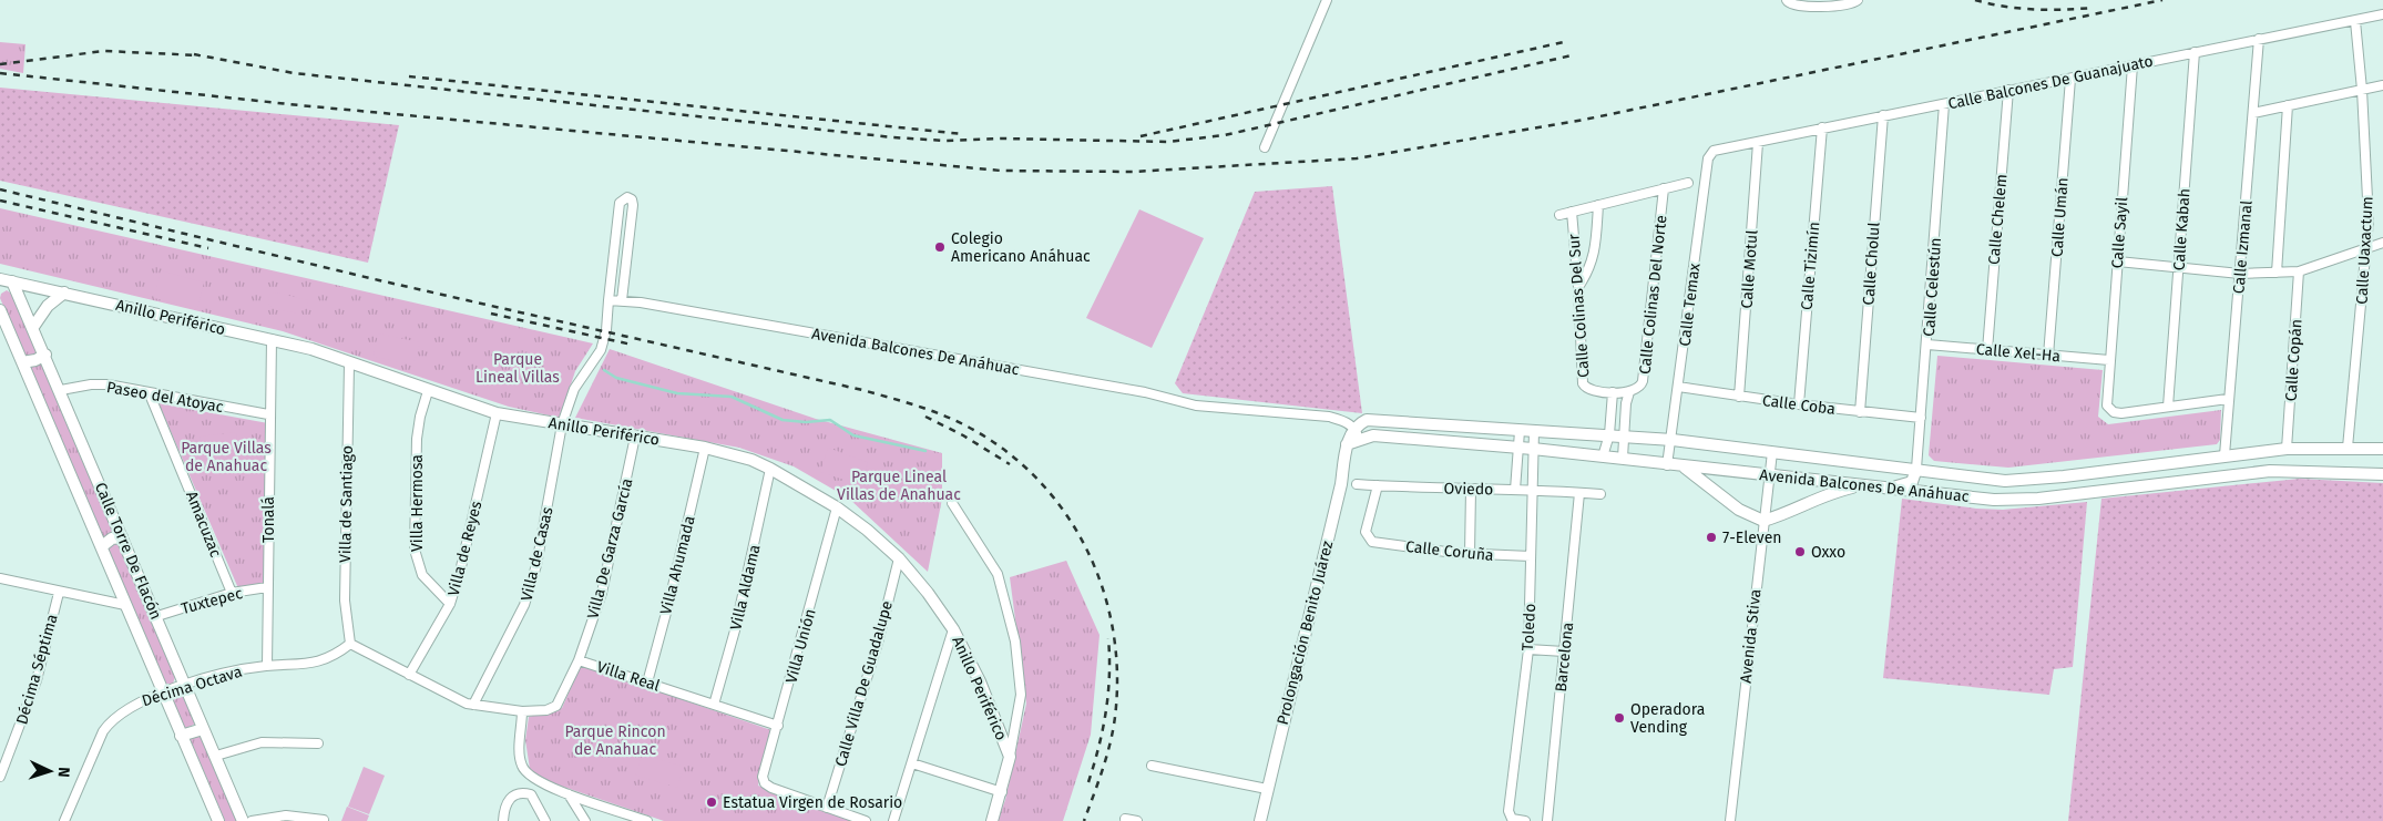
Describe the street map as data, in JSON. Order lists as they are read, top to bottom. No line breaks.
{"streets":{"street":["Calle Balcones De Guanajuato","Calle Umán","Calle Chelem","Calle Kabah","Calle Sayil","Calle Izmanal","Calle Uaxactum","Calle Cholul","Calle Tizimín","Calle Motul","Calle Celestún","Calle Colinas Del Norte","Calle Temax","Calle Colinas Del Sur","Anillo Periférico","Avenida Balcones De Anáhuac","Calle Xel-Ha","Calle Copán","Paseo del Atoyac","Calle Coba","Oviedo","Villa Hermosa","Villa de Santiago","Tonalá","Amacuzac","Villa de Reyes","Villa De Garza García","Calle Torre De Flacón","Calle Coruña","Villa de Casas","Villa Ahumada","Villa Aldama","Tuxtepec","Toledo","Prolongación Benito Juárez","Avenida Stiva","Villa Unión","Barcelona","Décima Séptima","Villa Real","Calle Villa De Guadalupe","Décima Octava"]},"crossings":[["Calle Balcones De Guanajuato","Calle Umán"],["Calle Balcones De Guanajuato","Calle Chelem"],["Calle Balcones De Guanajuato","Calle Kabah"],["Calle Balcones De Guanajuato","Calle Sayil"],["Calle Balcones De Guanajuato","Calle Izmanal"],["Calle Balcones De Guanajuato","Calle Uaxactum"],["Calle Balcones De Guanajuato","Calle Cholul"],["Calle Balcones De Guanajuato","Calle Tizimín"],["Calle Balcones De Guanajuato","Calle Motul"],["Calle Balcones De Guanajuato","Calle Celestún"],["Calle Balcones De Guanajuato","Calle Temax"],["Calle Umán","Calle Xel-Ha"],["Calle Chelem","Calle Xel-Ha"],["Calle Kabah","Calle Sayil"],["Calle Sayil","Calle Xel-Ha"],["Calle Izmanal","Avenida Balcones De Anáhuac"],["Calle Uaxactum","Avenida Balcones De Anáhuac"],["Calle Cholul","Calle Coba"],["Calle Tizimín","Calle Coba"],["Calle Motul","Calle Coba"],["Calle Celestún","Avenida Balcones De Anáhuac"],["Calle Celestún","Calle Xel-Ha"],["Calle Celestún","Calle Coba"],["Calle Colinas Del Norte","Calle Colinas Del Sur"],["Calle Colinas Del Norte","Avenida Balcones De Anáhuac"],["Calle Temax","Avenida Balcones De Anáhuac"],["Calle Temax","Calle Coba"],["Anillo Periférico","Villa Hermosa"],["Anillo Periférico","Villa de Santiago"],["Anillo Periférico","Tonalá"],["Anillo Periférico","Villa de Reyes"],["Anillo Periférico","Villa De Garza García"],["Anillo Periférico","Calle Torre De Flacón"],["Anillo Periférico","Villa de Casas"],["Anillo Periférico","Villa Ahumada"],["Anillo Periférico","Villa Aldama"],["Anillo Periférico","Villa Unión"],["Anillo Periférico","Calle Villa De Guadalupe"],["Avenida Balcones De Anáhuac","Calle Copán"],["Avenida Balcones De Anáhuac","Toledo"],["Avenida Balcones De Anáhuac","Prolongación Benito Juárez"],["Avenida Balcones De Anáhuac","Avenida Stiva"],["Paseo del Atoyac","Tonalá"],["Paseo del Atoyac","Amacuzac"],["Paseo del Atoyac","Calle Torre De Flacón"],["Oviedo","Calle Coruña"],["Oviedo","Toledo"],["Oviedo","Barcelona"],["Villa Hermosa","Villa de Reyes"],["Villa de Santiago","Villa Real"],["Villa de Santiago","Décima Octava"],["Tonalá","Tuxtepec"],["Tonalá","Décima Octava"],["Amacuzac","Tuxtepec"],["Villa de Reyes","Villa Real"],["Villa De Garza García","Villa Real"],["Calle Torre De Flacón","Tuxtepec"],["Calle Torre De Flacón","Décima Octava"],["Calle Coruña","Toledo"],["Villa de Casas","Villa Real"],["Villa Ahumada","Villa Real"],["Villa Aldama","Villa Real"],["Villa Unión","Villa Real"],["Villa Unión","Calle Villa De Guadalupe"],["Villa Real","Décima Octava"]],"parks":["Parque Lineal Villas","Parque Villas de Anahuac","Parque Lineal Villas de Anahuac","Parque Rincon de Anahuac"],"places":["Colegio Americano Anáhuac","7-Eleven","Oxxo","Operadora Vending","Estatua Virgen de Rosario"],"north":"right"}
